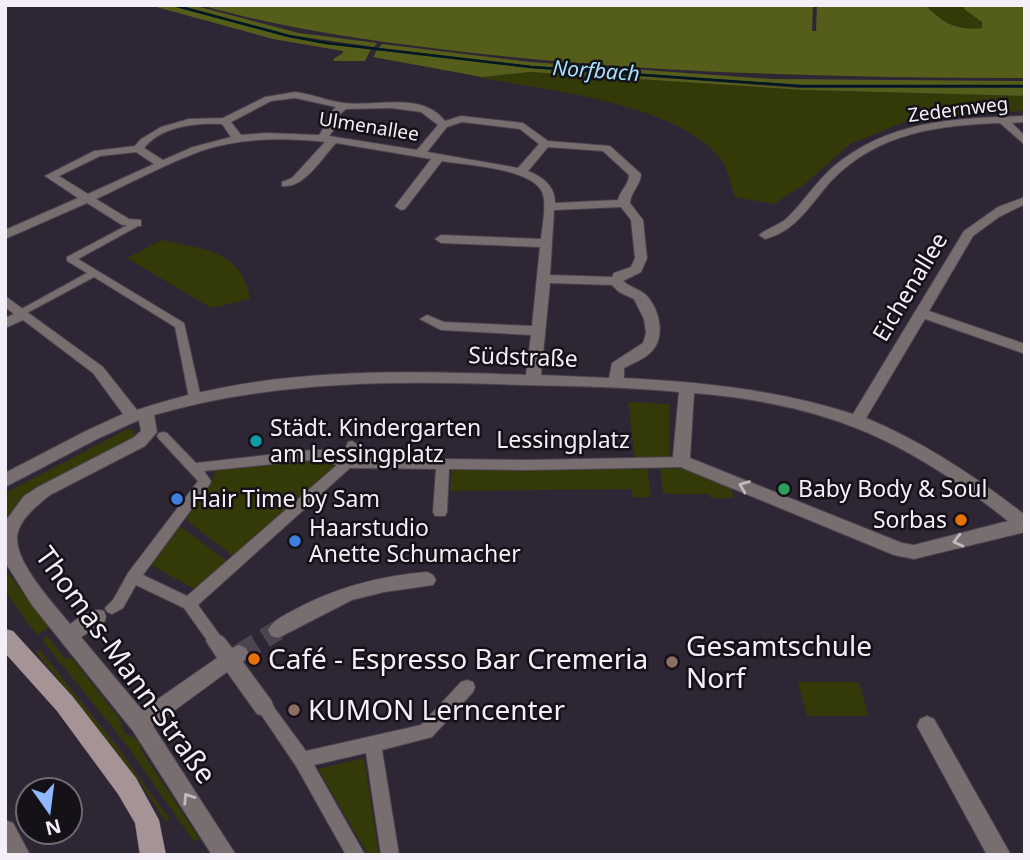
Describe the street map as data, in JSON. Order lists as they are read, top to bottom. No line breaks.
{"streets":{"street":["Zedernweg","Ulmenallee","Eichenallee","Südstraße","Lessingplatz","Thomas-Mann-Straße"]},"crossings":[["Ulmenallee","Südstraße"],["Eichenallee","Südstraße"]],"water":["Norfbach"],"places":["Städt. Kindergarten am Lessingplatz","Baby Body & Soul","Hair Time by Sam","Sorbas","Haarstudio Anette Schumacher","Café - Espresso Bar Cremeria","Gesamtschule Norf","KUMON Lerncenter"],"north":"bottom"}
